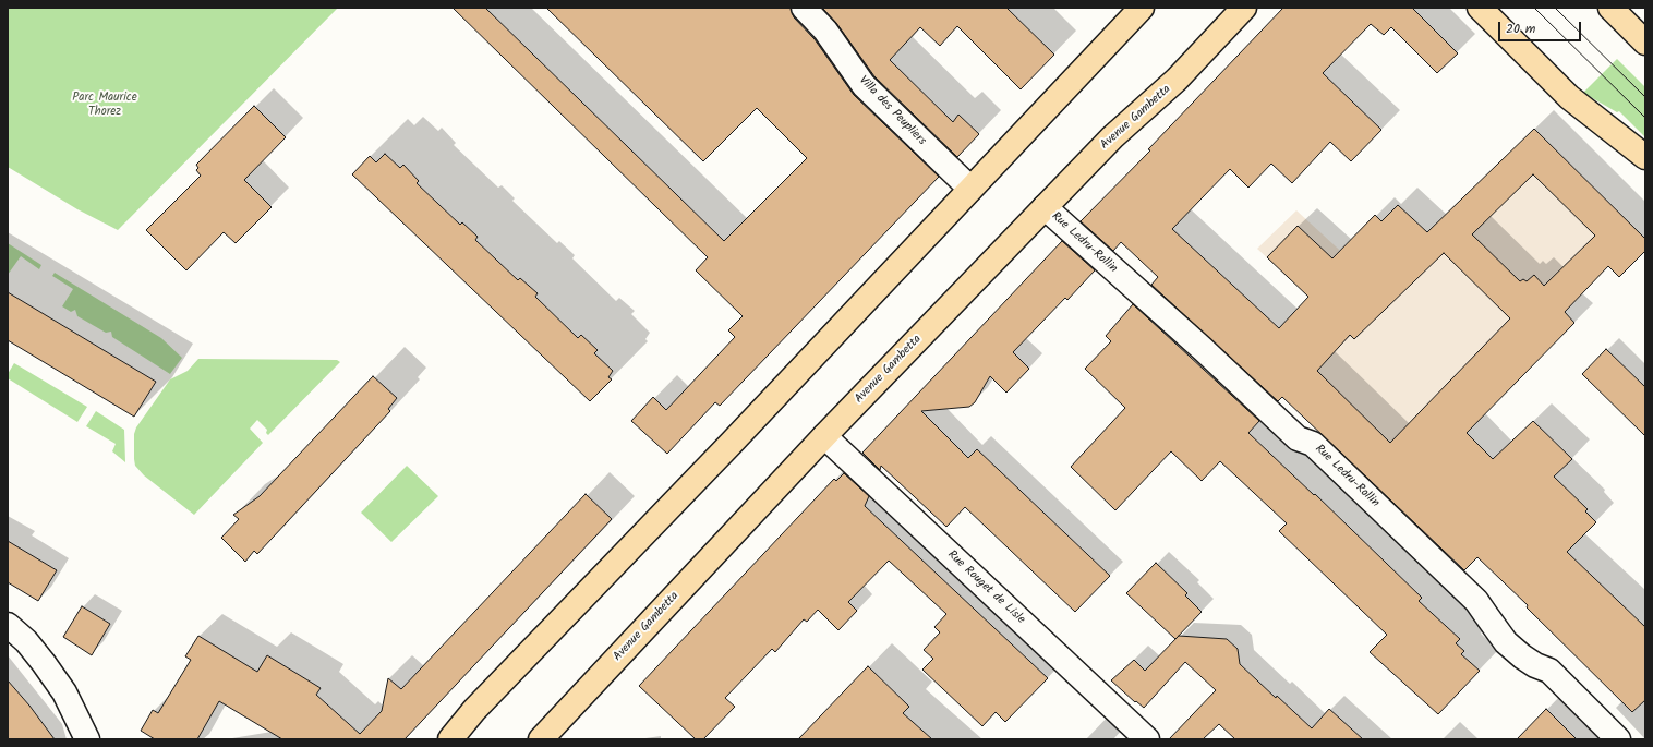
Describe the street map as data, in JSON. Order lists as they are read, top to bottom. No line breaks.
{"streets":{"main road":["Avenue Gambetta"],"street":["Villa des Peupliers","Rue Ledru-Rollin","Rue Rouget de Lisle"]},"crossings":[["Avenue Gambetta","Rue Ledru-Rollin"],["Avenue Gambetta","Rue Rouget de Lisle"]],"parks":["Parc Maurice Thorez"],"scale_bar":"20 m"}
